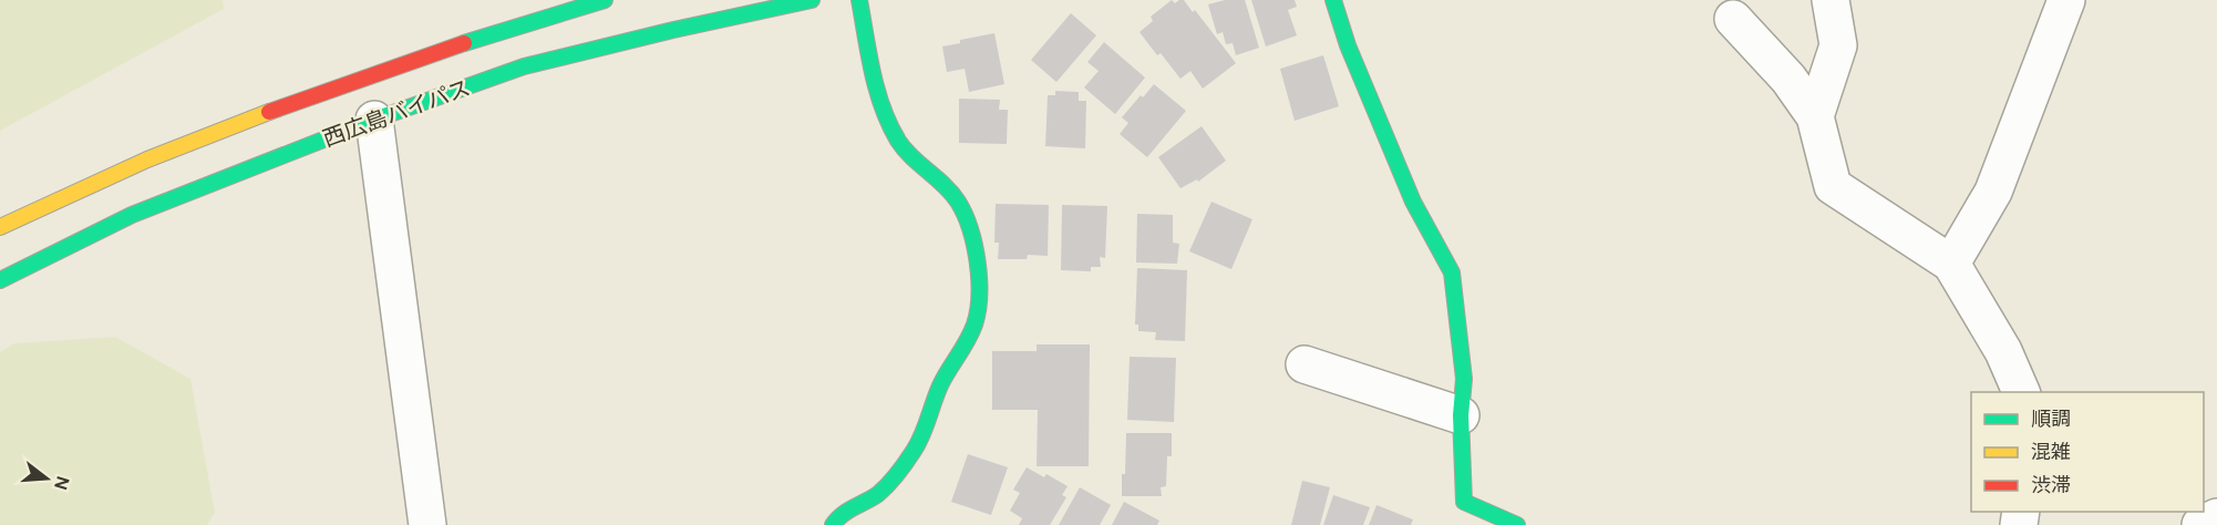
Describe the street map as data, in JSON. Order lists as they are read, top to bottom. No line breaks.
{"streets":{"main road":["西広島バイパス"]},"legend":["順調","混雑","渋滞"],"north":"right"}
